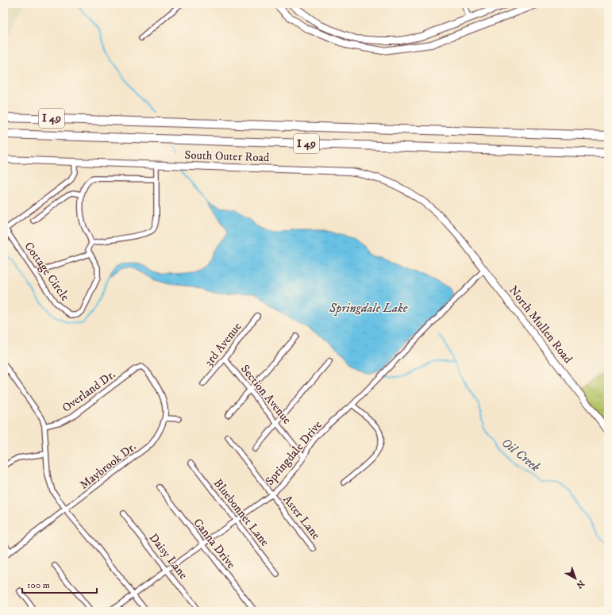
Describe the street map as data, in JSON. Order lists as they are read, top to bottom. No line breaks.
{"streets":{"highway":["I 49"],"street":["South Outer Road","Cottage Circle","North Mullen Road","3rd Avenue","Overland Dr.","Section Avenue","Springdale Drive","Maybrook Dr.","Bluebonnet Lane","Aster Lane","Canna Drive","Daisy Lane"]},"crossings":[["South Outer Road","North Mullen Road"],["South Outer Road","Springdale Drive"],["North Mullen Road","Springdale Drive"],["3rd Avenue","Section Avenue"],["Overland Dr.","Maybrook Dr."],["Section Avenue","Springdale Drive"],["Springdale Drive","Bluebonnet Lane"],["Springdale Drive","Aster Lane"],["Springdale Drive","Canna Drive"],["Springdale Drive","Daisy Lane"]],"water":["Springdale Lake","Oil Creek"],"scale_bar":"100 m","north":"bottom right"}
